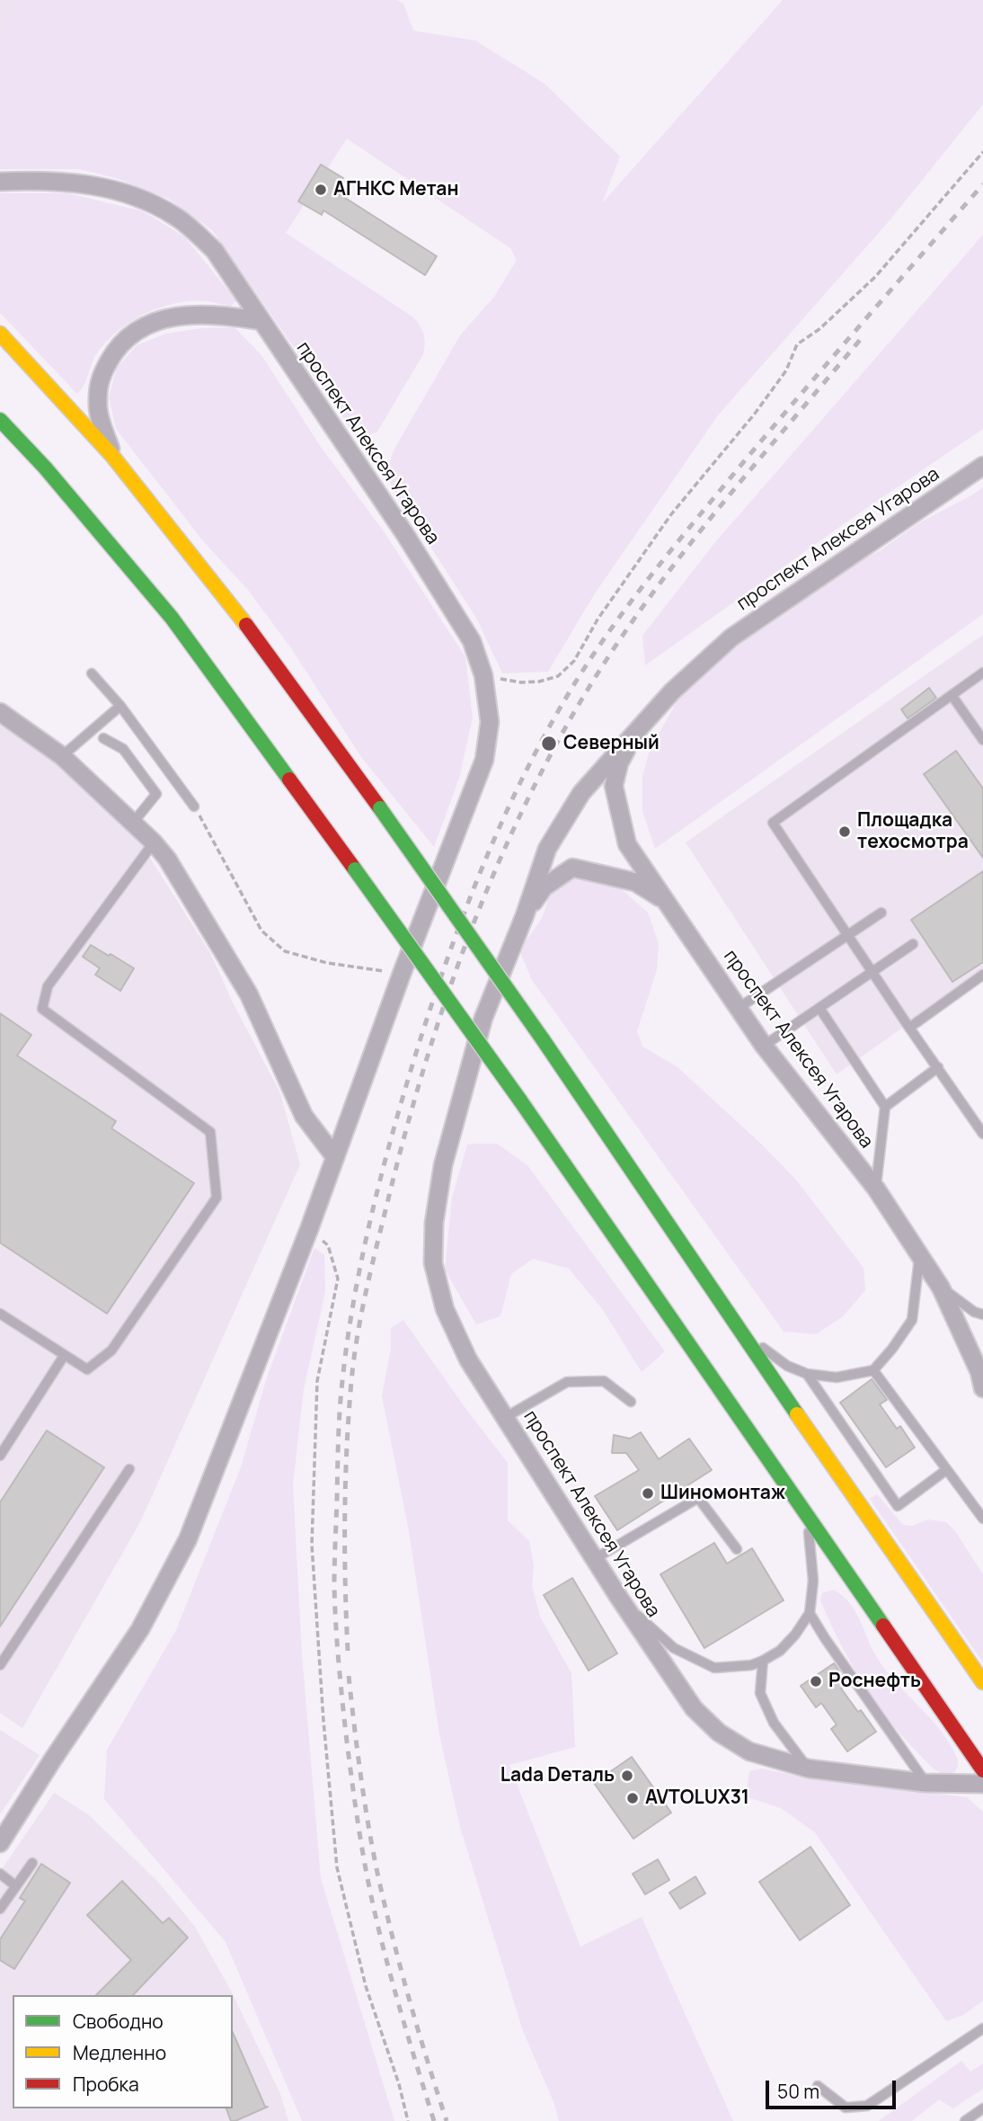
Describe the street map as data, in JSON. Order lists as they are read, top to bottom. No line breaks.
{"streets":{"street":["проспект Алексея Угарова"]},"places":["АГНКС Метан","Северный","Площадка техосмотра","Шиномонтаж","Роснефть","Lada Dеталь","AVTOLUX31"],"legend":["Свободно","Медленно","Пробка"],"scale_bar":"50 m"}
